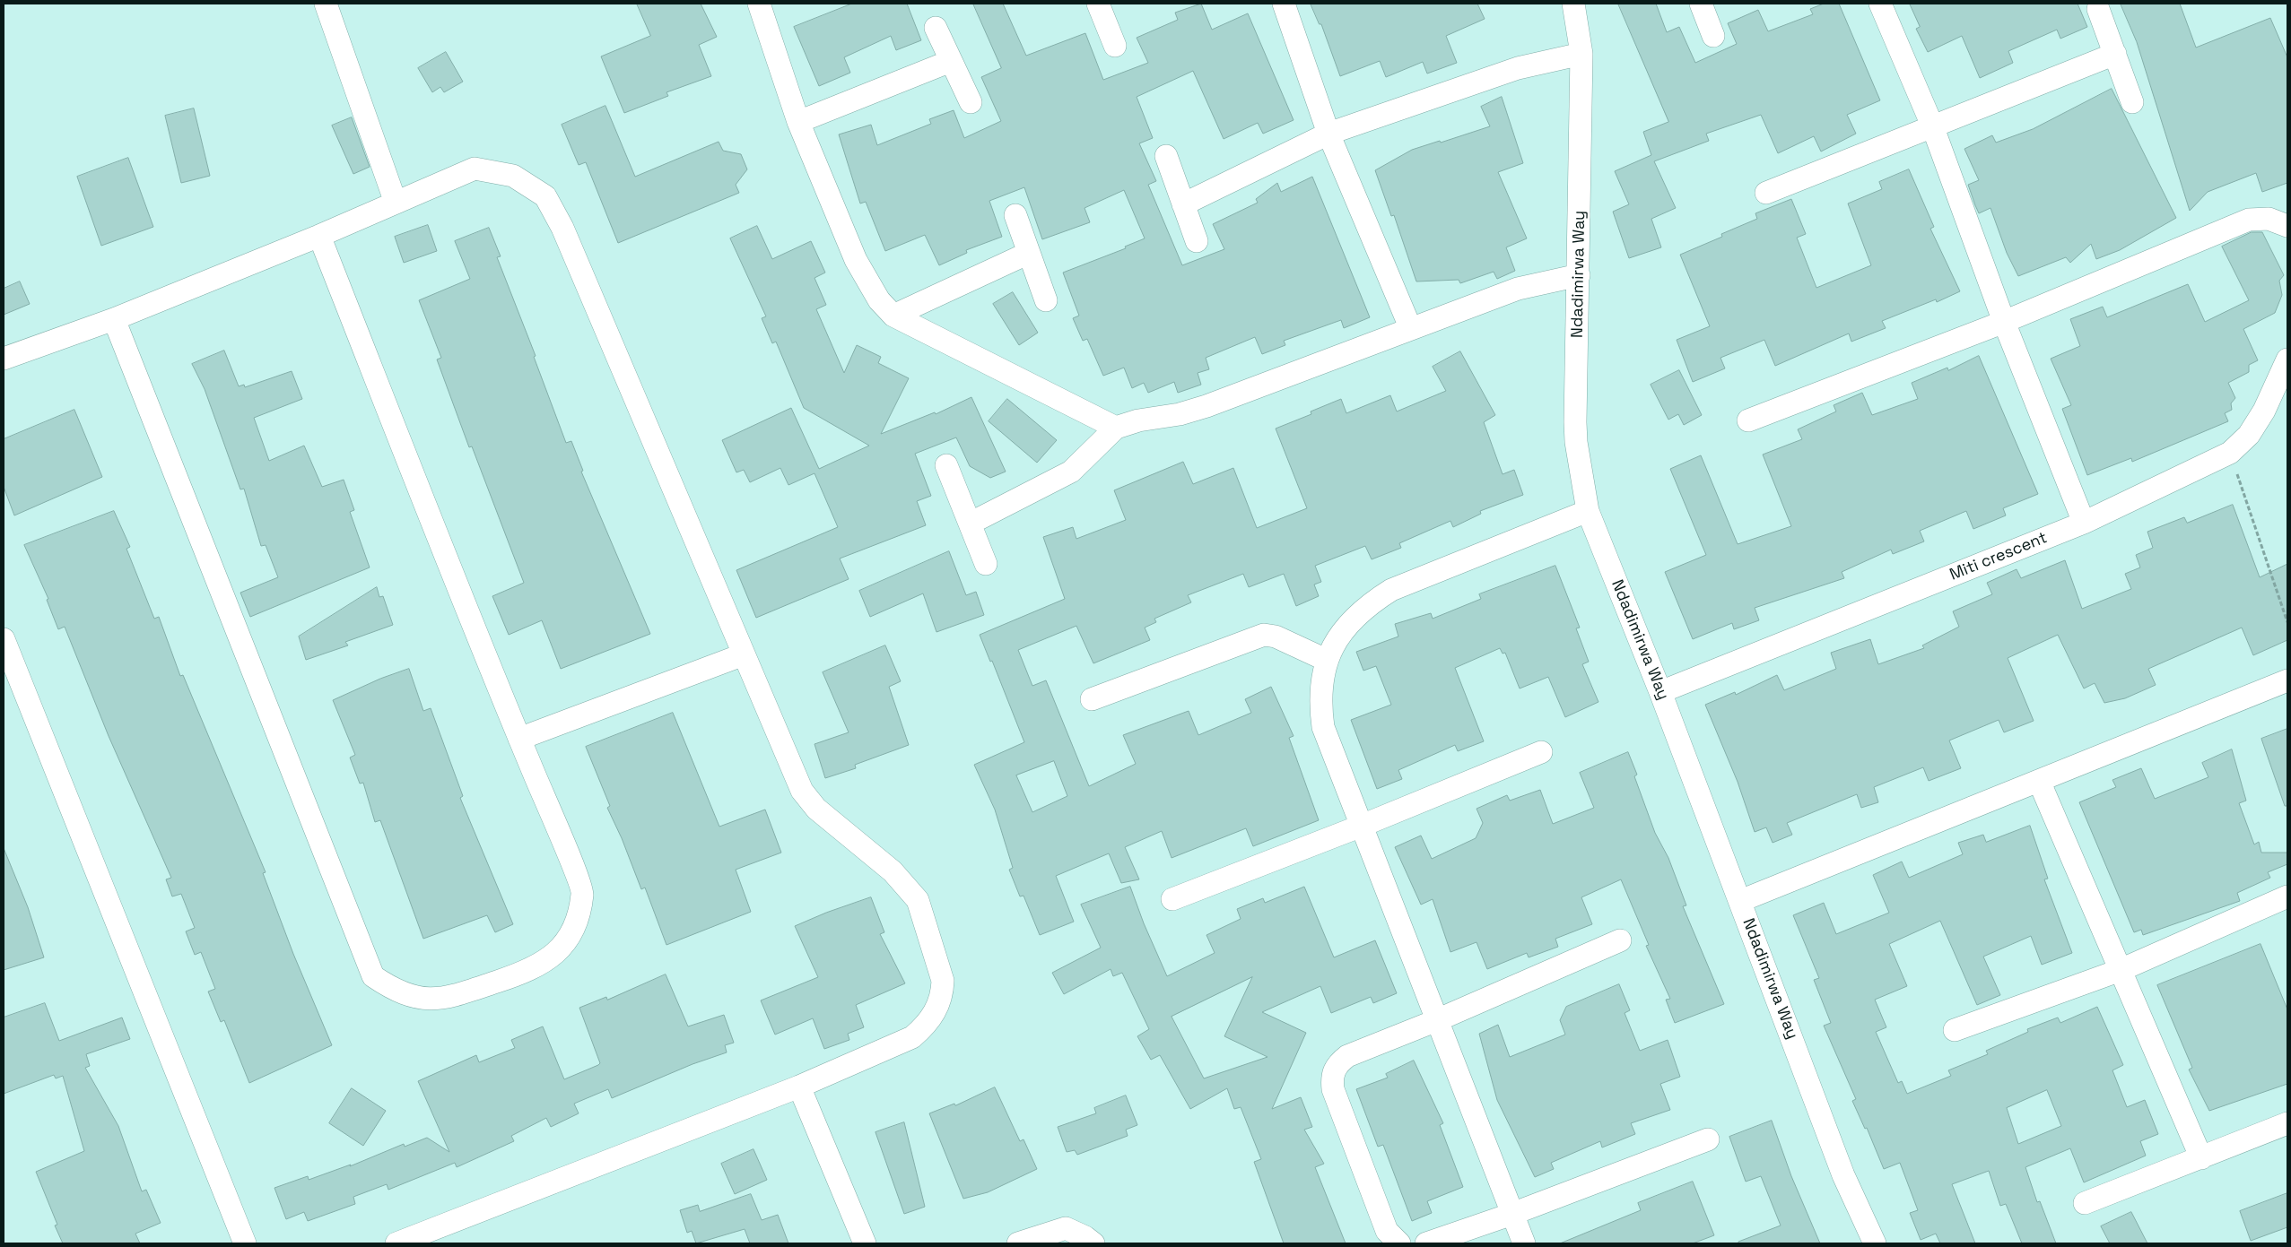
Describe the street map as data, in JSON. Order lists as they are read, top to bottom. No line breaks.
{"streets":{"street":["Ndadimirwa Way","Miti crescent"]},"crossings":[["Ndadimirwa Way","Miti crescent"]]}
